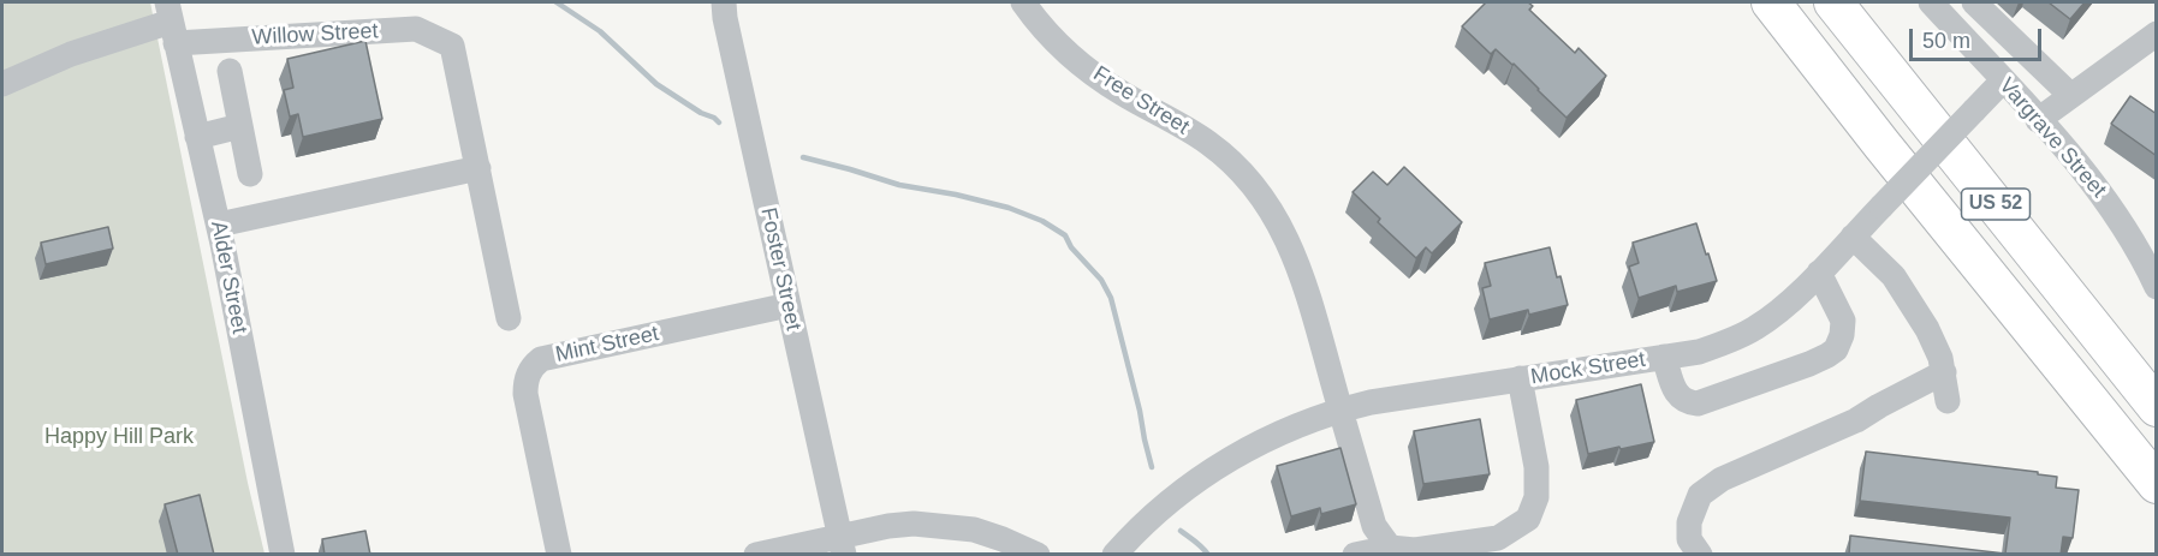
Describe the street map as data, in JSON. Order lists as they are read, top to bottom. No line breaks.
{"streets":{"highway":["US 52"],"street":["Willow Street","Free Street","Vargrave Street","Foster Street","Alder Street","Mint Street","Mock Street"]},"crossings":[["Willow Street","Alder Street"],["Free Street","Mock Street"],["Vargrave Street","Mock Street"],["Foster Street","Mint Street"]],"parks":["Happy Hill Park"],"scale_bar":"50 m"}
